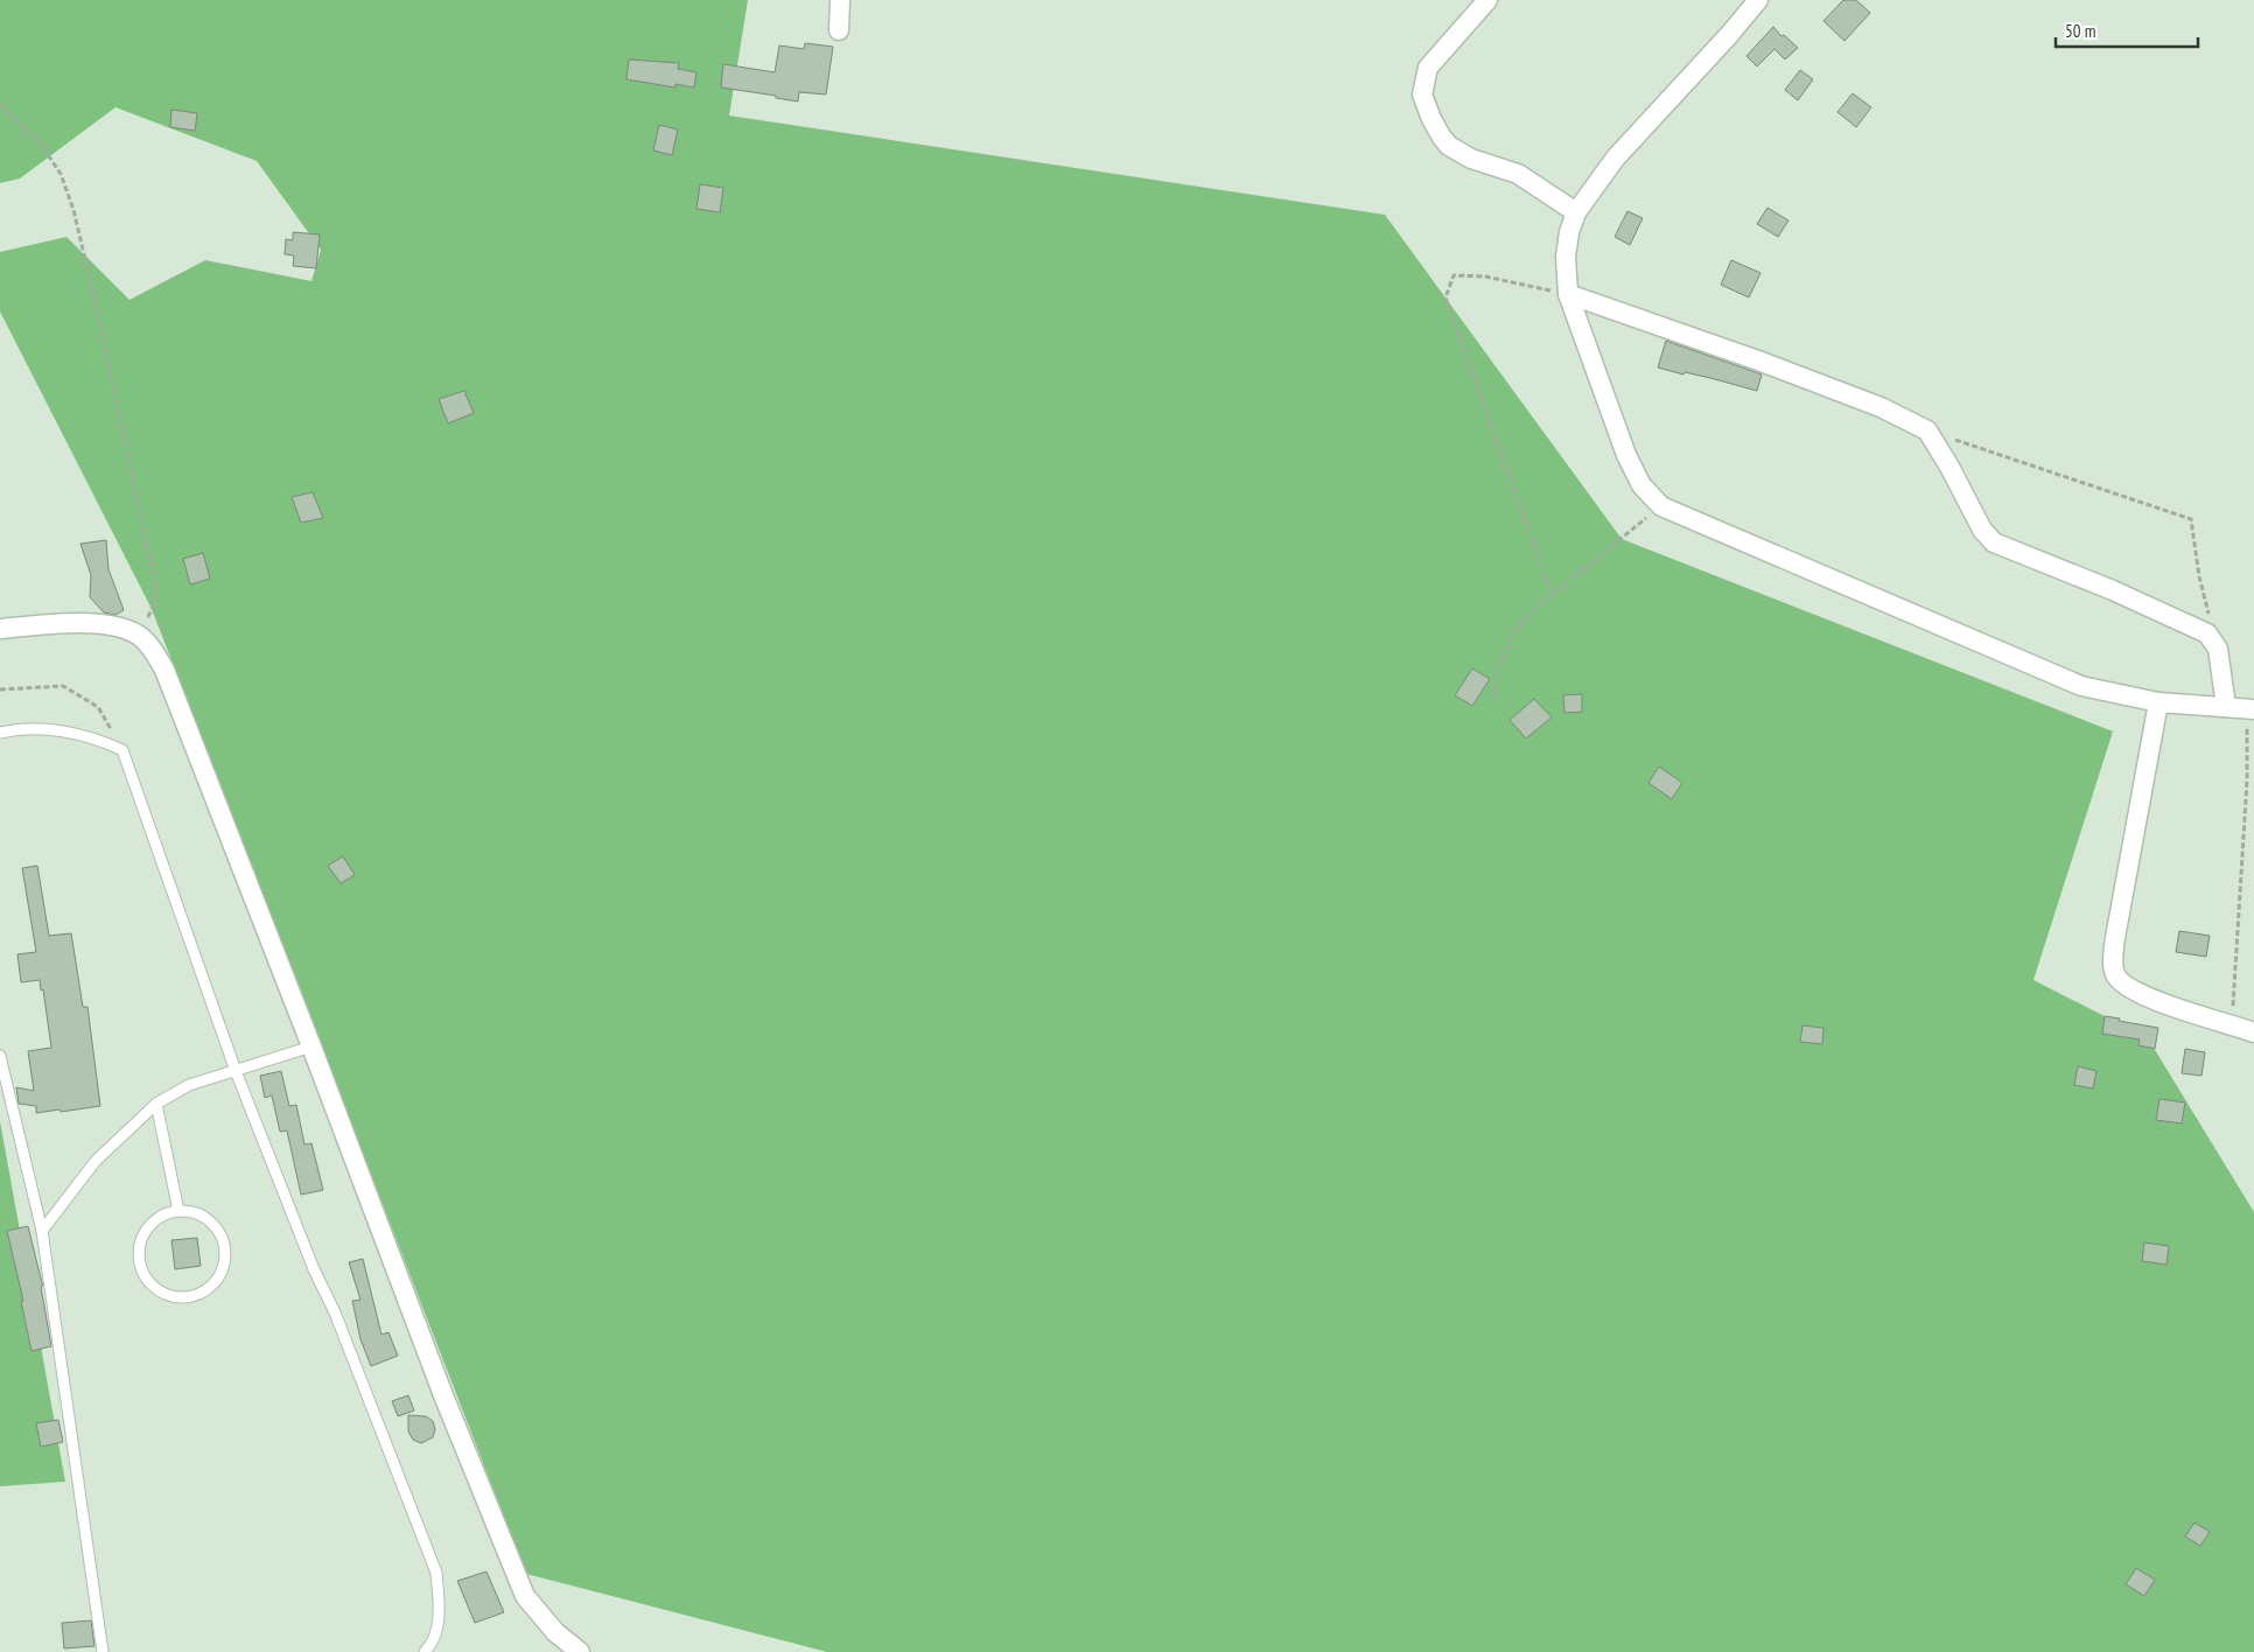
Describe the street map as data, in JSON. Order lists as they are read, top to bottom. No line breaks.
{"scale_bar":"50 m"}
